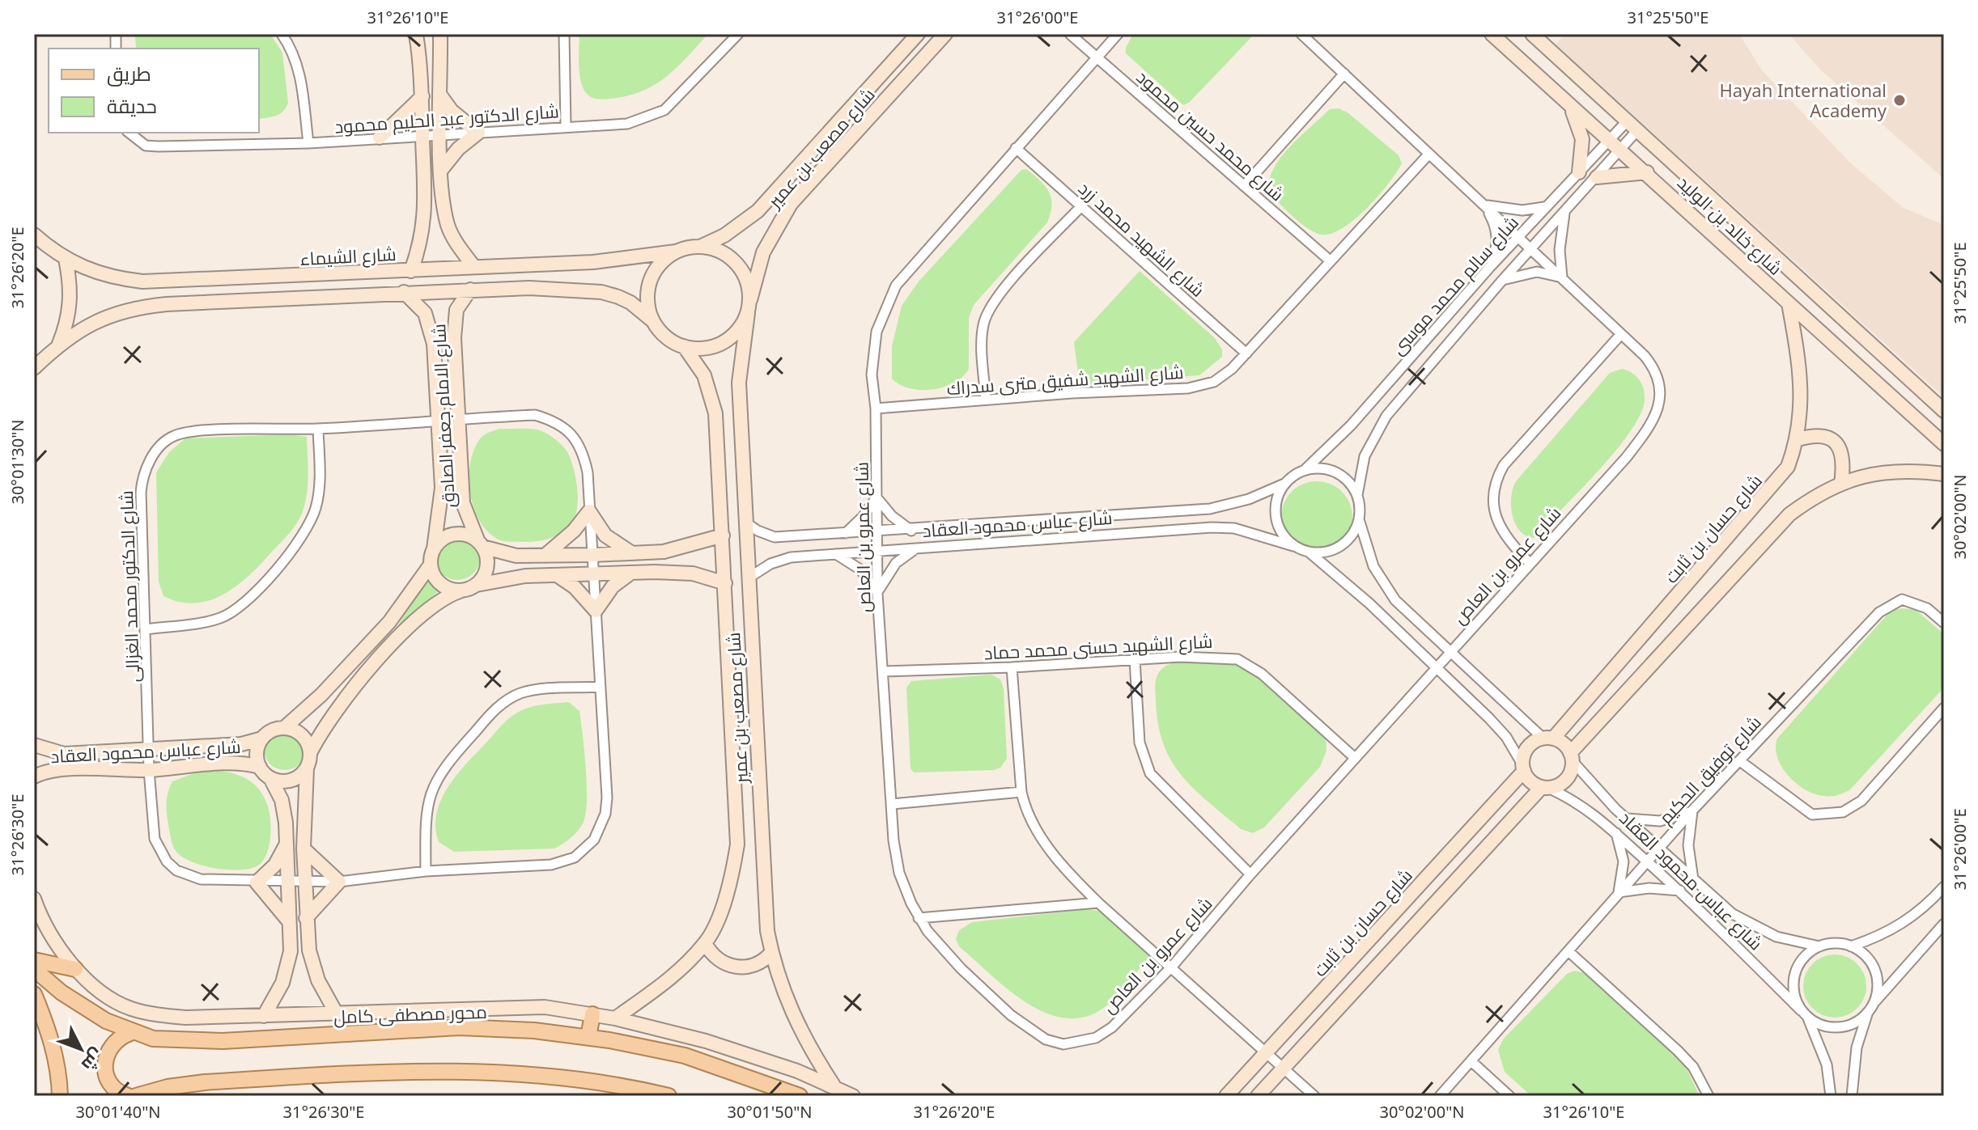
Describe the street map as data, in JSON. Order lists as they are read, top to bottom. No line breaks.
{"streets":{"main road":["محور مصطفى كامل"],"street":["شارع الدكتور عبد الحليم محمود","شارع محمد حسين محمود","شارع مصعب بن عمير","شارع خالد بن الوليد","شارع الشهيد محمد زرد","شارع الشيماء","شارع سالم محمد موسى","شارع الشهيد شفيق مترى سدراك","شارع الامام جعفر الصادق","شارع عباس محمود العقاد","شارع حسان بن ثابت","شارع عمرو بن العاص","شارع الدكتور محمد الغزالى","شارع الشهيد حسنى محمد حماد","شارع توفيق الحكيم"]},"crossings":[["شارع محمد حسين محمود","شارع الشهيد شفيق مترى سدراك"],["شارع محمد حسين محمود","شارع عمرو بن العاص"],["شارع مصعب بن عمير","شارع الشيماء"],["شارع مصعب بن عمير","شارع عباس محمود العقاد"],["شارع خالد بن الوليد","شارع سالم محمد موسى"],["شارع خالد بن الوليد","شارع حسان بن ثابت"],["شارع الشهيد محمد زرد","شارع الشهيد شفيق مترى سدراك"],["شارع الشهيد محمد زرد","شارع عمرو بن العاص"],["شارع سالم محمد موسى","شارع عباس محمود العقاد"],["شارع سالم محمد موسى","شارع عمرو بن العاص"],["شارع الشهيد شفيق مترى سدراك","شارع عمرو بن العاص"],["شارع الامام جعفر الصادق","شارع الدكتور محمد الغزالى"],["شارع عباس محمود العقاد","شارع حسان بن ثابت"],["شارع عباس محمود العقاد","شارع عمرو بن العاص"],["شارع عباس محمود العقاد","شارع الدكتور محمد الغزالى"],["شارع عباس محمود العقاد","شارع توفيق الحكيم"],["شارع عمرو بن العاص","شارع الشهيد حسنى محمد حماد"]],"places":["Hayah International Academy"],"legend":["طريق","حديقة"],"north":"bottom right","coordinates":["31°26'10\"E","31°26'00\"E","31°25'50\"E","31°26'20\"E","30°01'30\"N","30°02'00\"N","31°26'30\"E","30°01'40\"N","30°01'50\"N"]}
